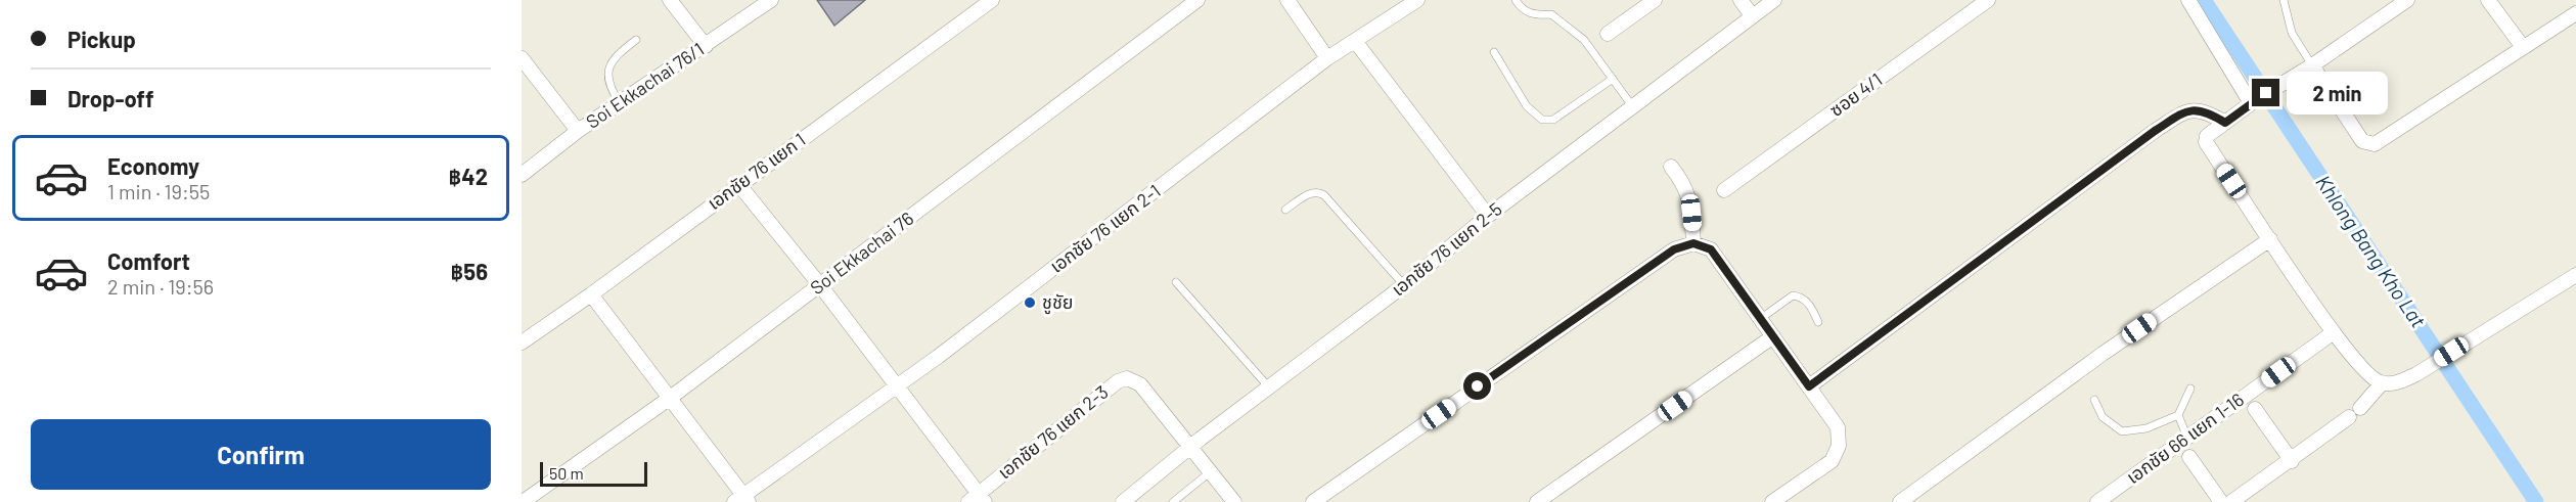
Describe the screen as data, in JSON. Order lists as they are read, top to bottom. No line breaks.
{"streets":{"street":["Soi Ekkachai 76/1","ซอย 4/1","เอกชัย 76 แยก 1","เอกชัย 76 แยก 2-1","เอกชัย 76 แยก 2-5","Soi Ekkachai 76","เอกชัย 76 แยก 2-3","เอกชัย 66 แยก 1-16"]},"crossings":[["เอกชัย 76 แยก 2-5","เอกชัย 76 แยก 2-3"]],"water":["Khlong Bang Kho Lat"],"places":["ชูชัย"],"scale_bar":"50 m","page":{"banner":["Pickup","Drop-off"],"bubble":"2 min","list":[{"name":"Economy","note":"1 min · 19:55","value":"฿42"},{"name":"Comfort","note":"2 min · 19:56","value":"฿56"}],"buttons":"Confirm","scale":"50 m"}}
